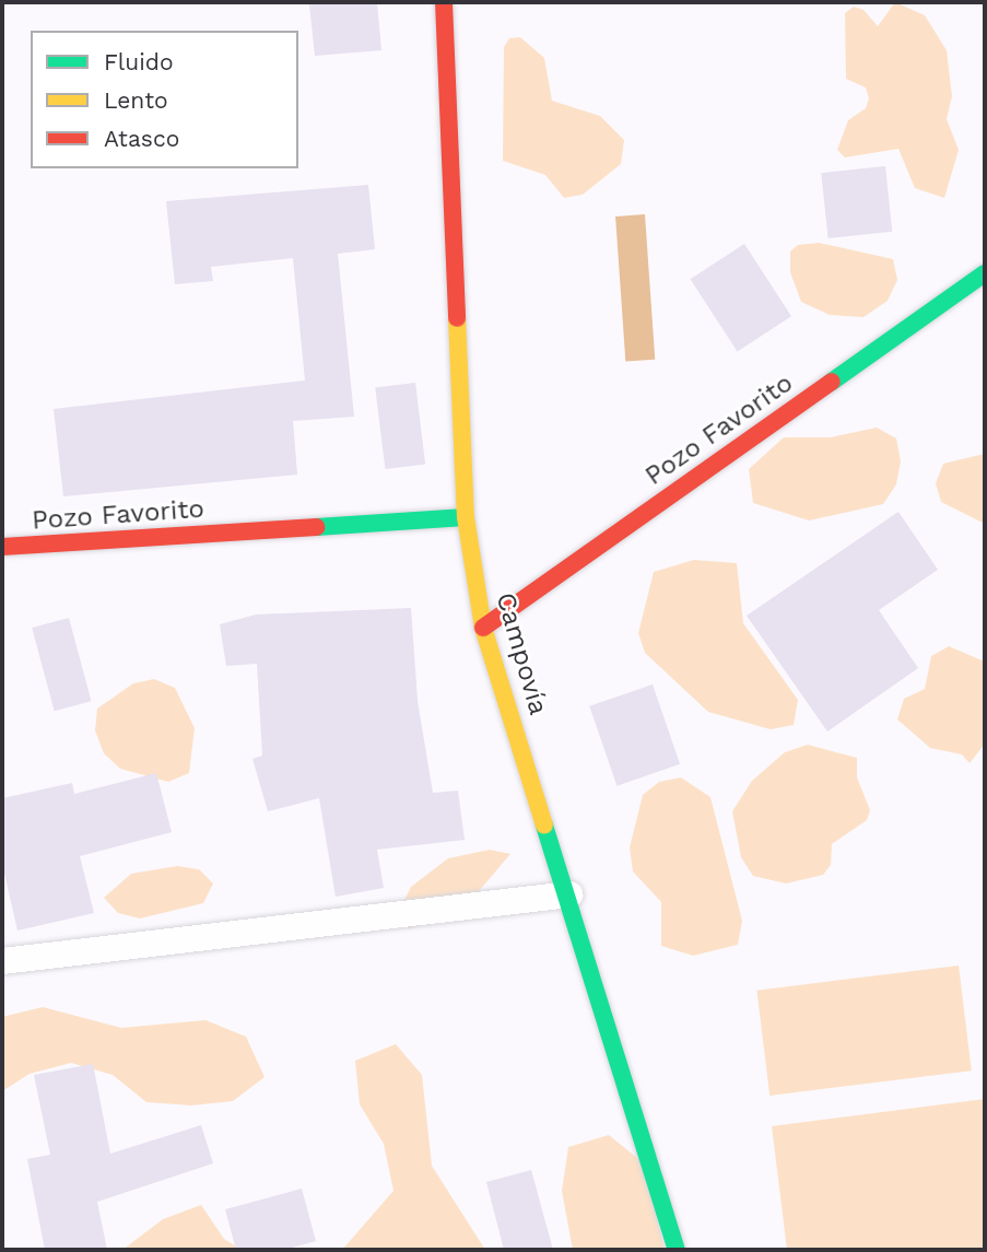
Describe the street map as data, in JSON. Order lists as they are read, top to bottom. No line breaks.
{"streets":{"street":["Pozo Favorito","Campovía"]},"crossings":[["Pozo Favorito","Campovía"]],"legend":["Fluido","Lento","Atasco"]}
